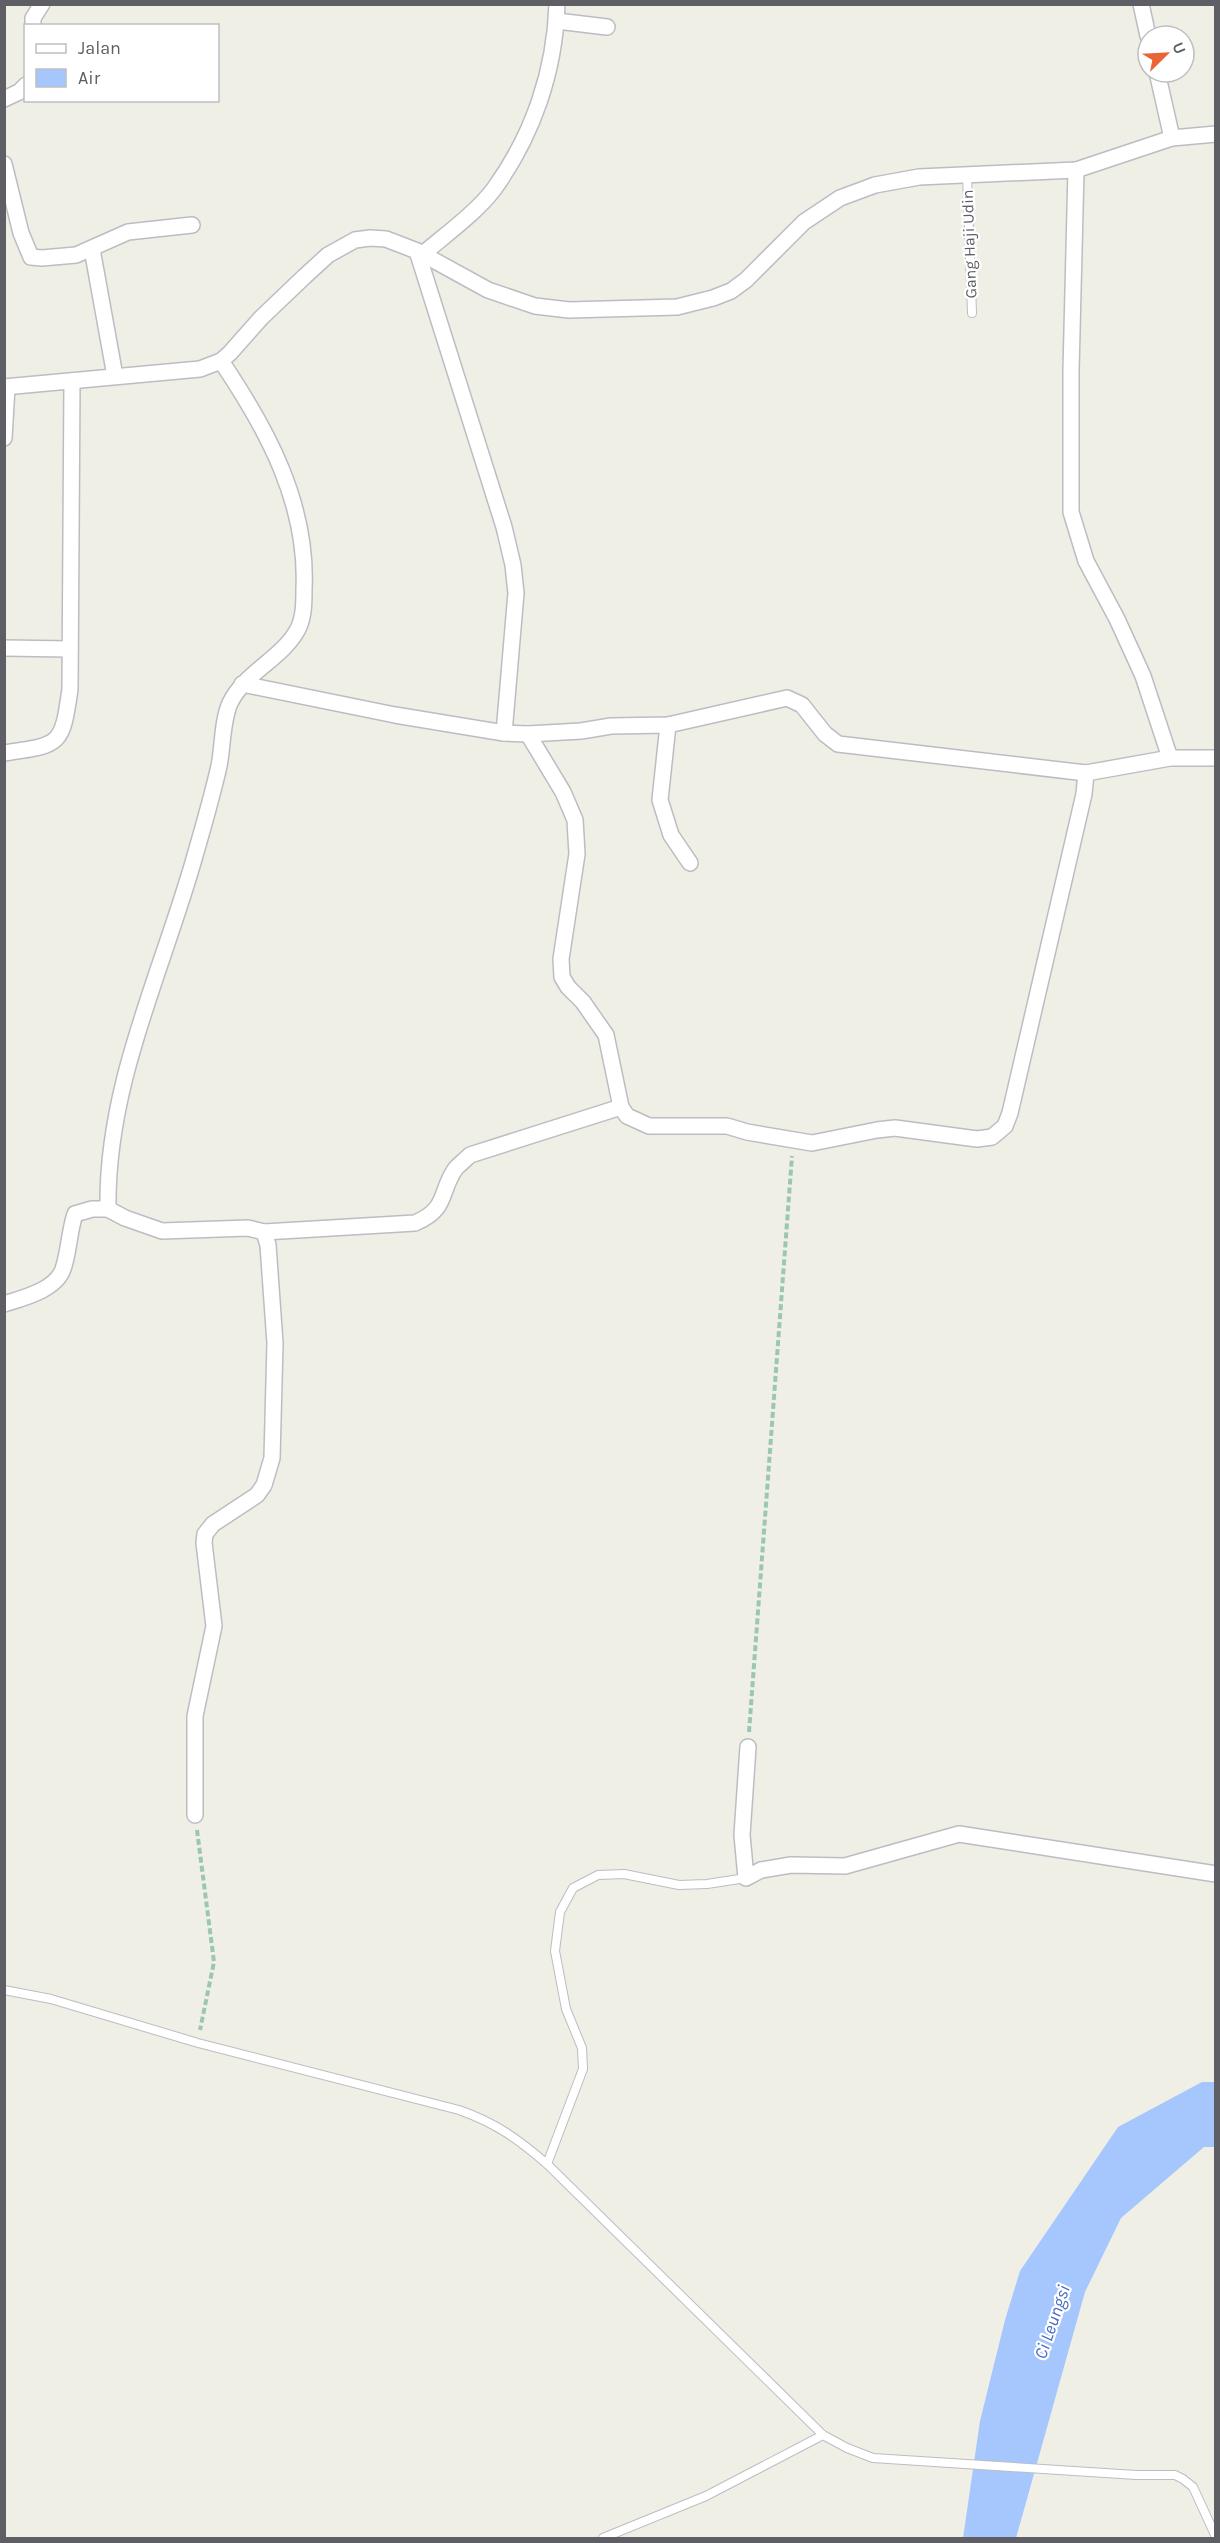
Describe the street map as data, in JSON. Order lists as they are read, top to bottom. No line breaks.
{"streets":{"lane":["Gang Haji Udin"]},"water":["Ci Leungsi"],"legend":["Jalan","Air"],"north":"top right"}
